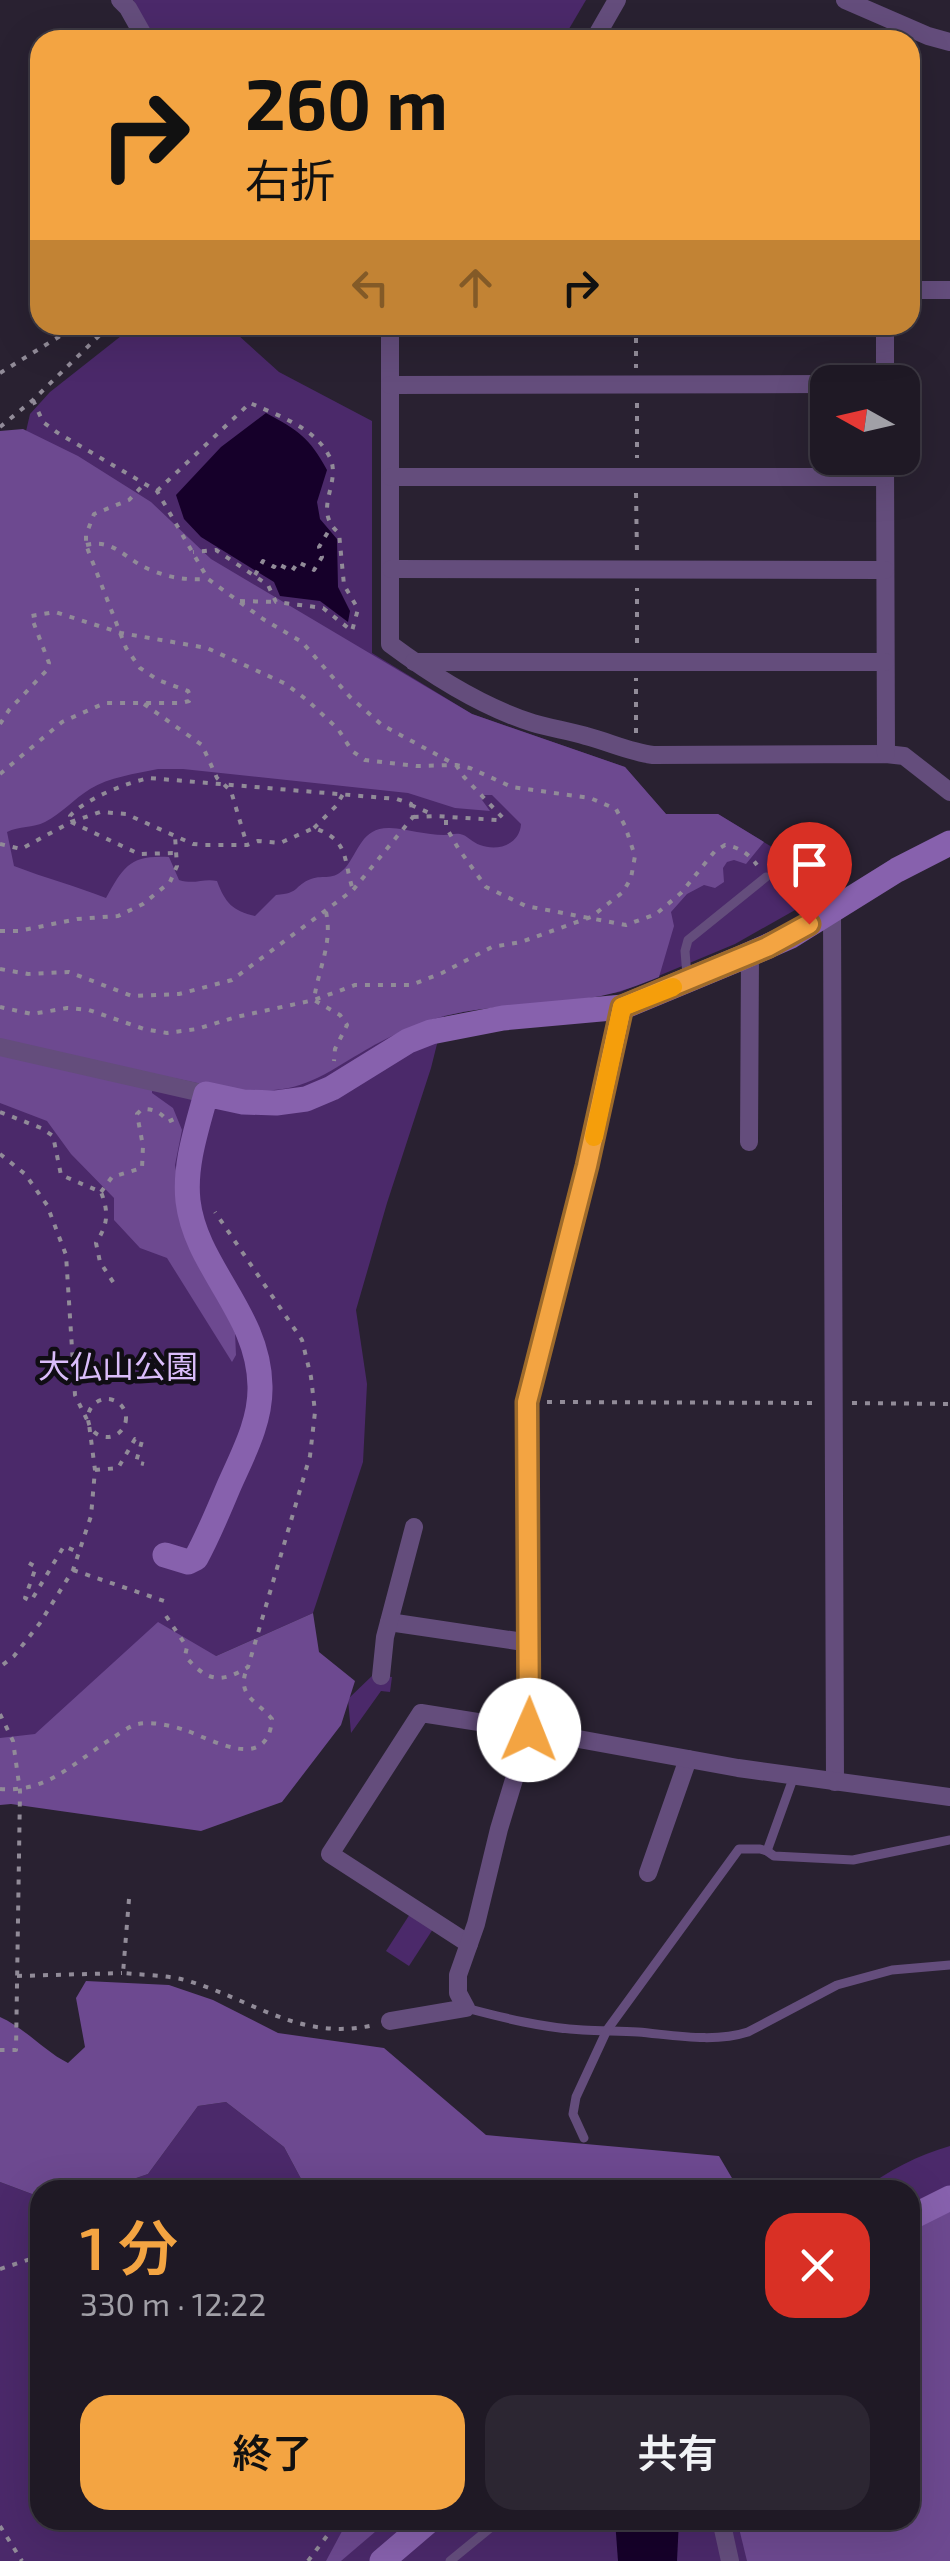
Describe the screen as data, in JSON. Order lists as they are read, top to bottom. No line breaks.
{"parks":["大仏山公園"],"north":"left","page":{"turn":["260 m","右折"],"heading":["1 分","330 m · 12:22"],"buttons":["終了","共有"]}}
